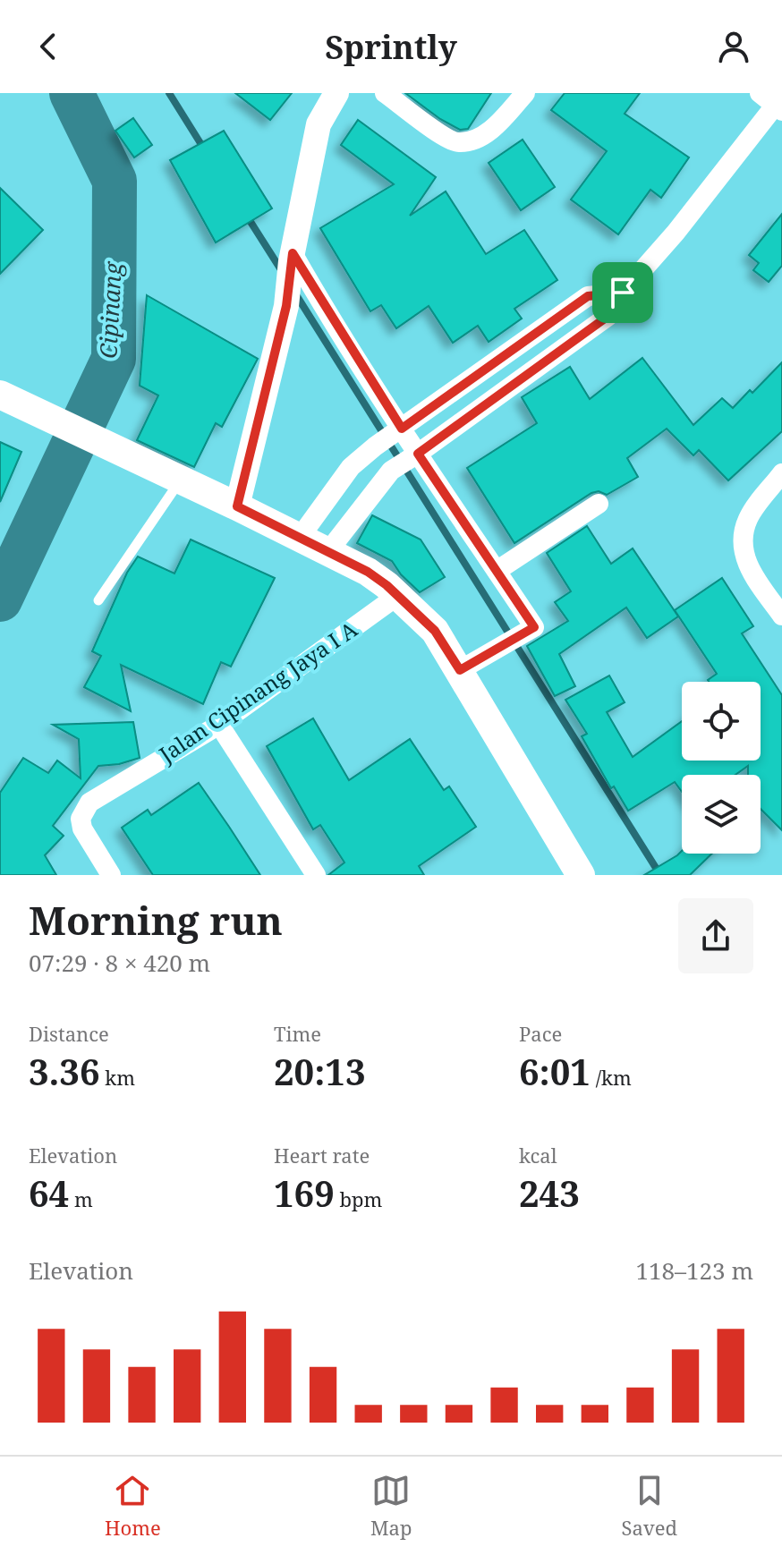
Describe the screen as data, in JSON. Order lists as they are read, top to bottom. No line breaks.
{"streets":{"street":["Jalan Cipinang Jaya I A"]},"water":["Cipinang"],"page":{"header":"Sprintly","heading":["Morning run","07:29 · 8 × 420 m"],"stats":[["Distance","3.36 km"],["Time","20:13"],["Pace","6:01 /km"],["Elevation","64 m"],["Heart rate","169 bpm"],["kcal","243"]],"chart":["Elevation","118–123 m"],"tabs":["Home","Map","Saved"]}}
